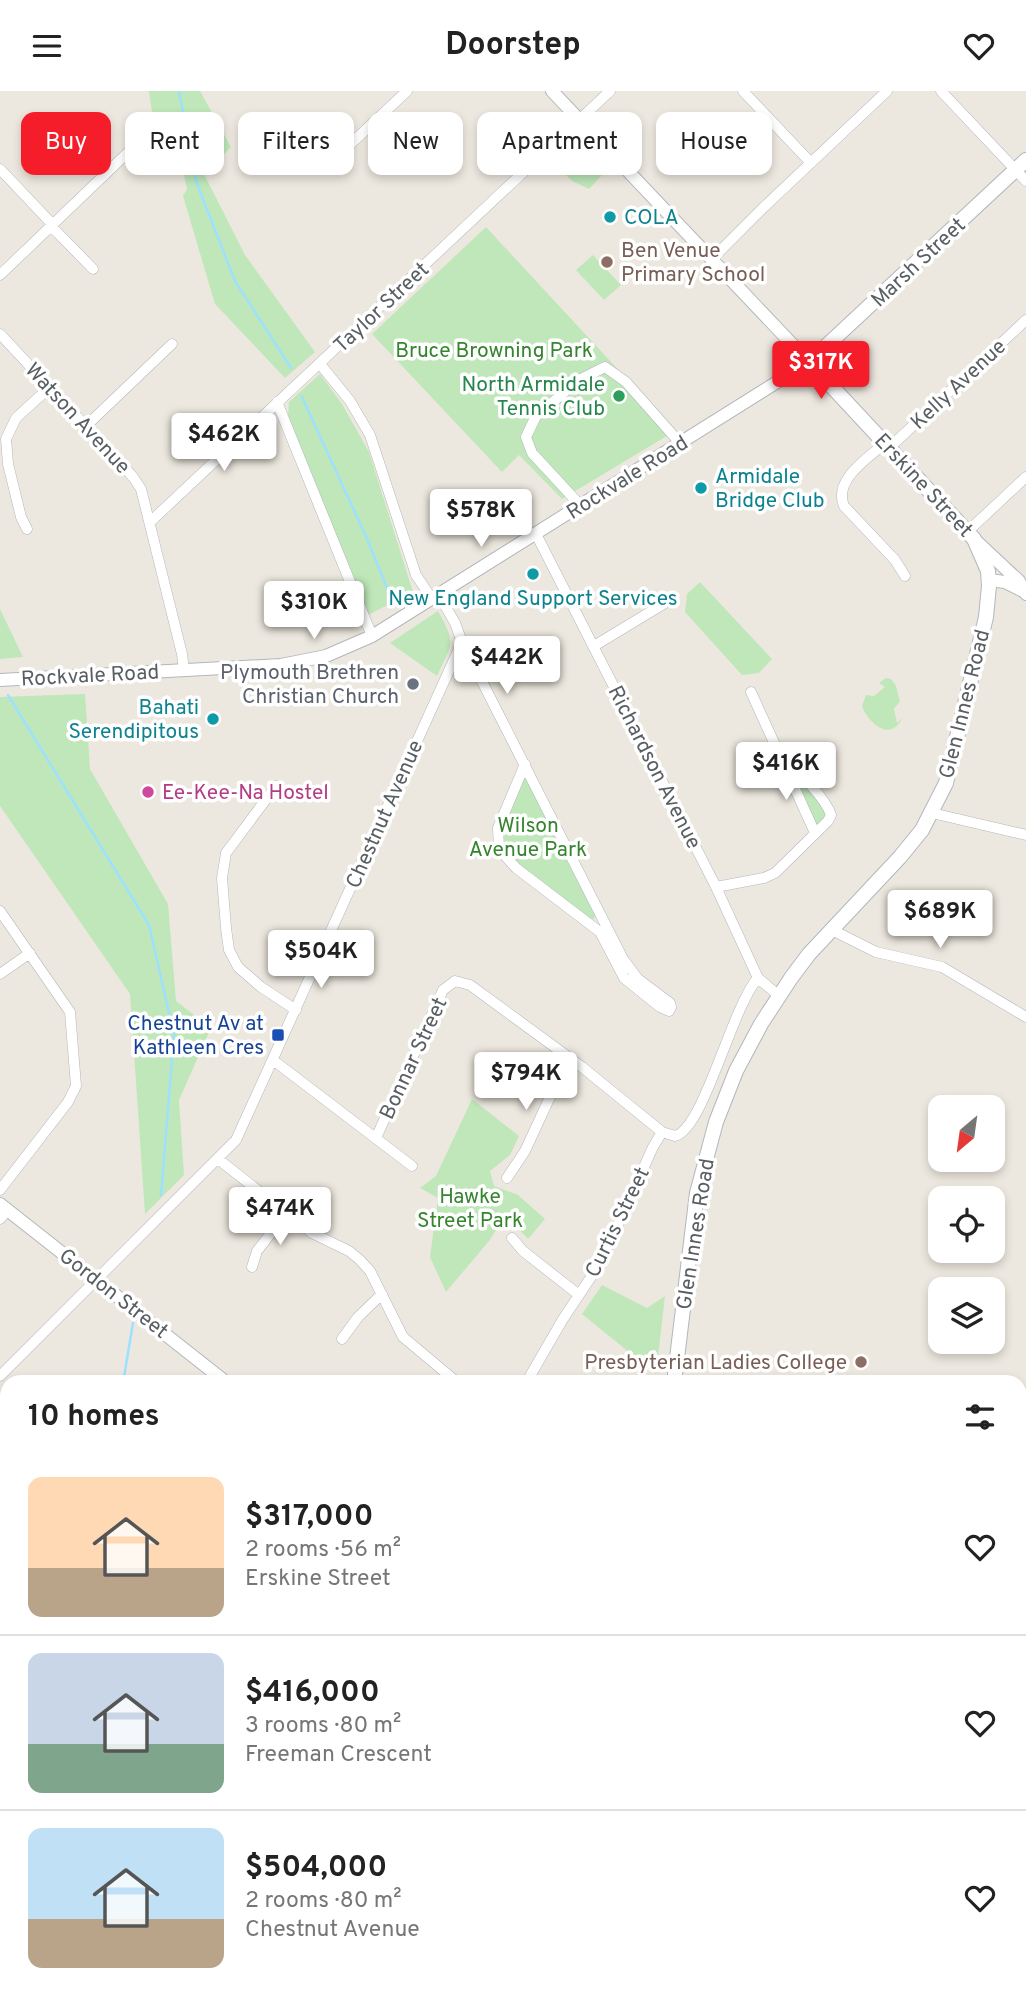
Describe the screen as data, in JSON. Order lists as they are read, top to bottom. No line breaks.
{"streets":{"main road":["Marsh Street","Erskine Street","Glen Innes Road"],"street":["Taylor Street","Kelly Avenue","Watson Avenue","Rockvale Road","Richardson Avenue","Chestnut Avenue","Bonnar Street","Curtis Street","Gordon Street"]},"crossings":[["Marsh Street","Rockvale Road"],["Marsh Street","Erskine Street"],["Taylor Street","Watson Avenue"],["Kelly Avenue","Erskine Street"],["Watson Avenue","Rockvale Road"],["Rockvale Road","Erskine Street"],["Rockvale Road","Richardson Avenue"],["Erskine Street","Glen Innes Road"],["Glen Innes Road","Richardson Avenue"],["Chestnut Avenue","Gordon Street"]],"parks":["Bruce Browning Park","Wilson Avenue Park","Hawke Street Park"],"places":{"other":["COLA","Ben Venue Primary School","North Armidale Tennis Club","Armidale Bridge Club","New England Support Services","Plymouth Brethren Christian Church","Bahati Serendipitous","Ee-Kee-Na Hostel","Presbyterian Ladies College"],"transit":["Chestnut Av at Kathleen Cres"]},"north":"bottom left","page":{"header":"Doorstep","chip":["Buy","Rent","Filters","New","Apartment","House"],"price":["$317K","$462K","$578K","$310K","$442K","$416K","$689K","$504K","$794K","$474K"],"heading":"10 homes","list":[{"name":"$317,000","note":"2 rooms · 56 m² · Erskine Street"},{"name":"$416,000","note":"3 rooms · 80 m² · Freeman Crescent"},{"name":"$504,000","note":"2 rooms · 80 m² · Chestnut Avenue"}]}}
